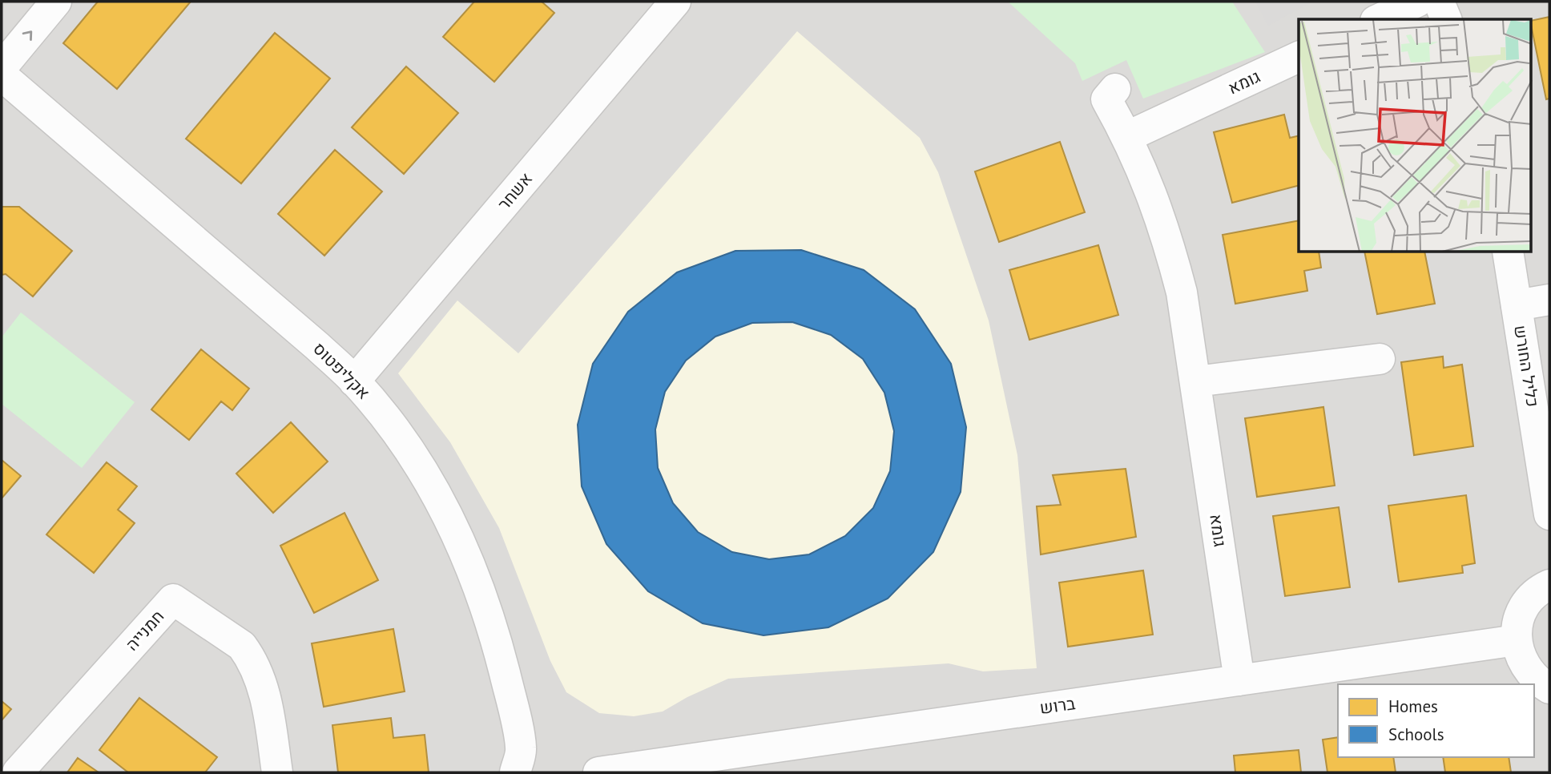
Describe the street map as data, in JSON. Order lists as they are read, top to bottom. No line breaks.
{"streets":{"street":["גומא","אשחר","כליל החורש","אקליפטוס","חמנייה","ברוש"]},"crossings":[["גומא","ברוש"],["אשחר","אקליפטוס"]],"legend":["Homes","Schools"]}
